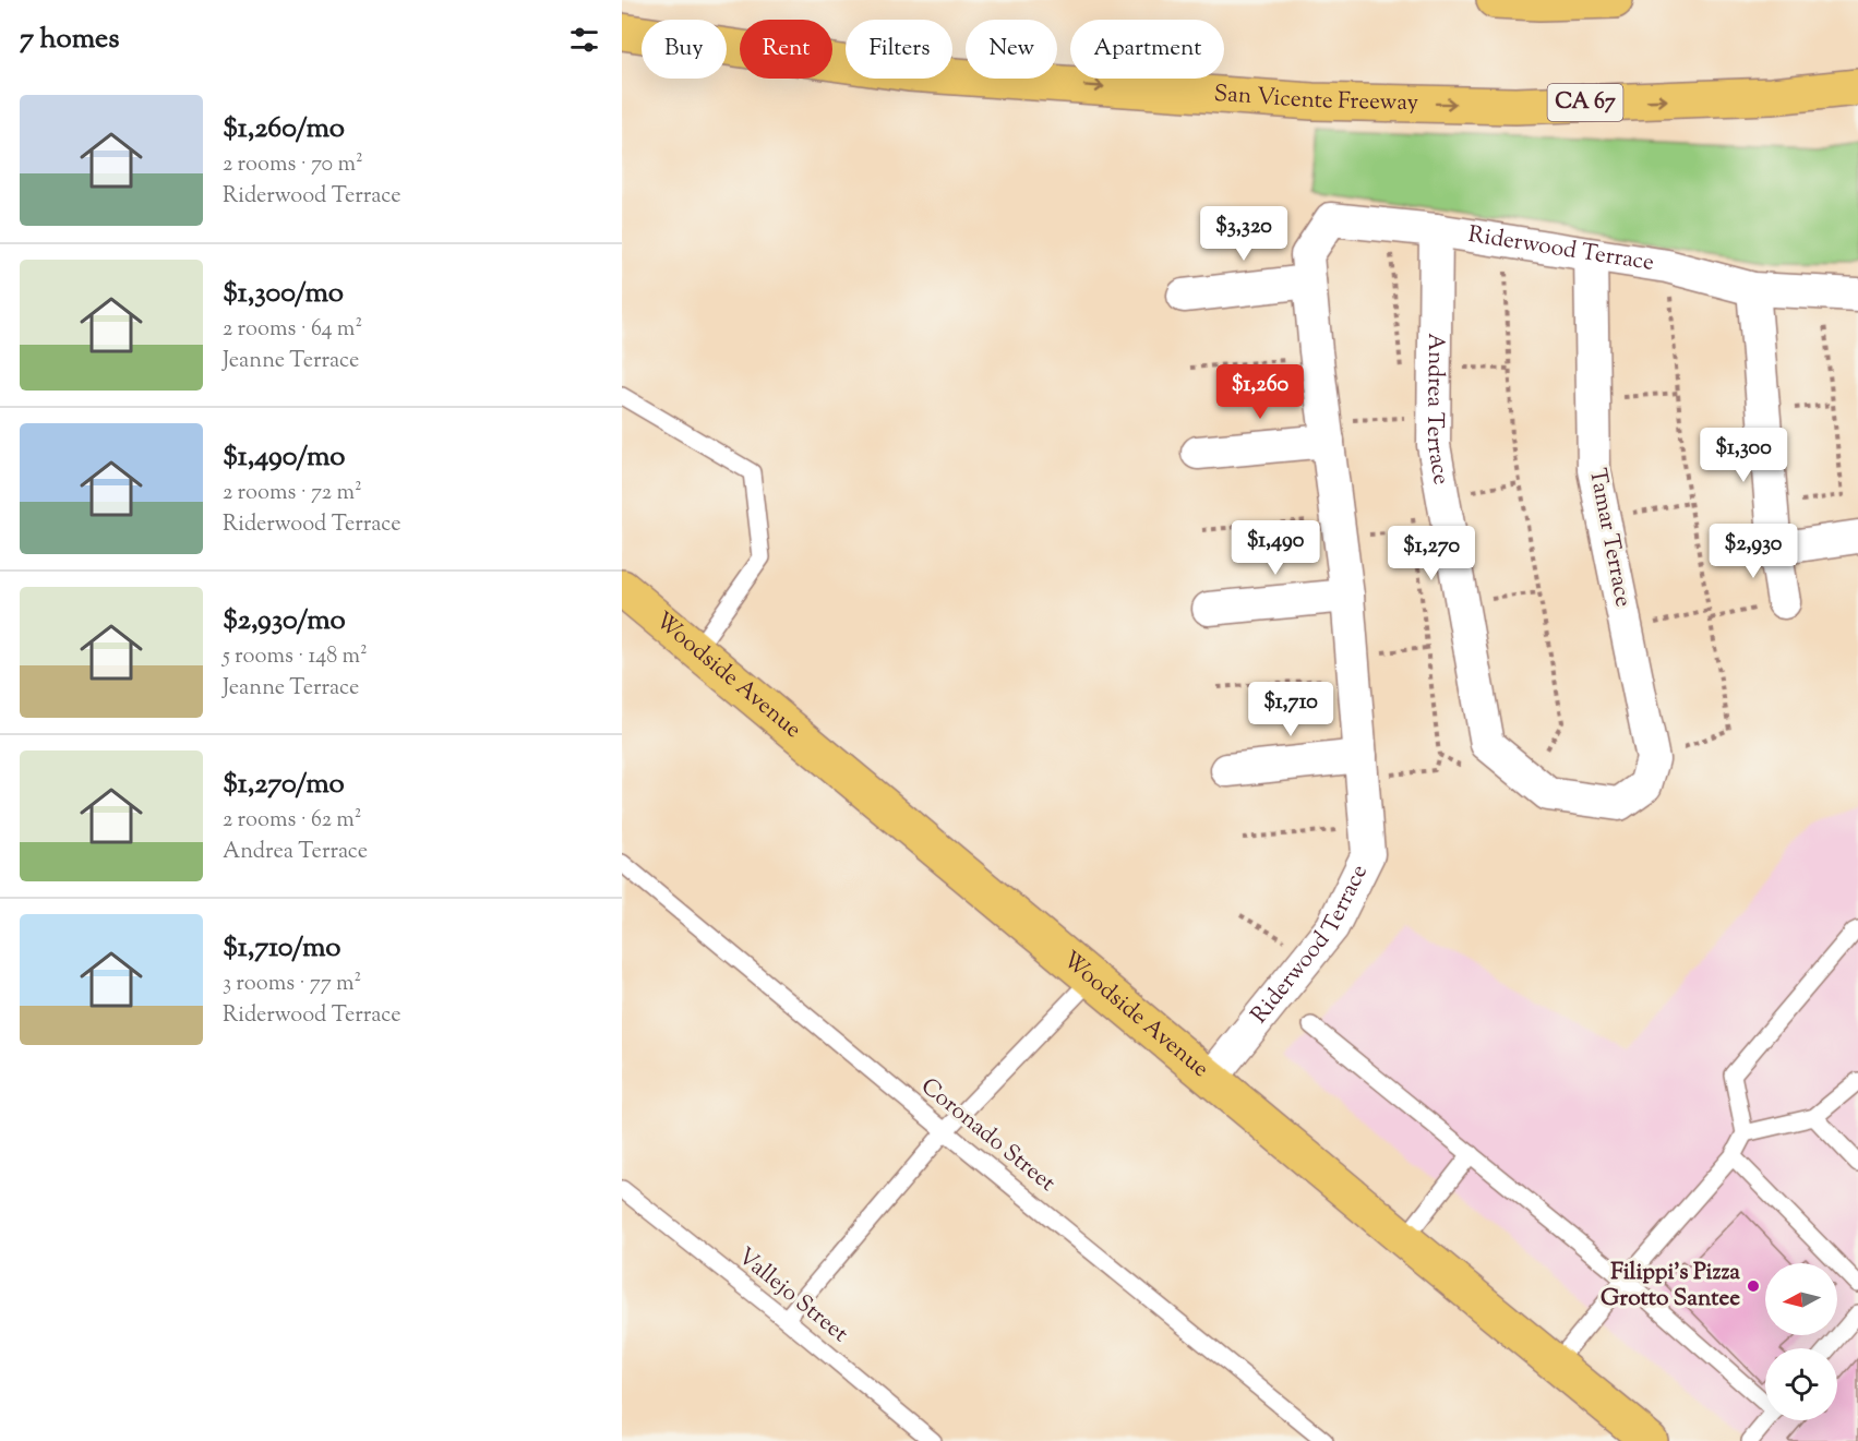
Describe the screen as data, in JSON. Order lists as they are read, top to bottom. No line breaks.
{"streets":{"main road":["San Vicente Freeway","CA 67","Woodside Avenue"],"street":["Riderwood Terrace","Andrea Terrace","Tamar Terrace"],"lane":["Coronado Street","Vallejo Street"]},"crossings":[["Riderwood Terrace","Andrea Terrace"],["Riderwood Terrace","Tamar Terrace"],["Riderwood Terrace","Woodside Avenue"],["Andrea Terrace","Tamar Terrace"]],"one_way":["San Vicente Freeway"],"places":["Filippi's Pizza Grotto Santee"],"north":"left","page":{"heading":"7 homes","chip":["Buy","Rent","Filters","New","Apartment"],"list":[{"name":"$1,260/mo","note":"2 rooms · 70 m² · Riderwood Terrace"},{"name":"$1,300/mo","note":"2 rooms · 64 m² · Jeanne Terrace"},{"name":"$1,490/mo","note":"2 rooms · 72 m² · Riderwood Terrace"},{"name":"$2,930/mo","note":"5 rooms · 148 m² · Jeanne Terrace"},{"name":"$1,270/mo","note":"2 rooms · 62 m² · Andrea Terrace"},{"name":"$1,710/mo","note":"3 rooms · 77 m² · Riderwood Terrace"}],"price":["$3,320","$1,260","$1,300","$1,490","$2,930","$1,270","$1,710"]}}
